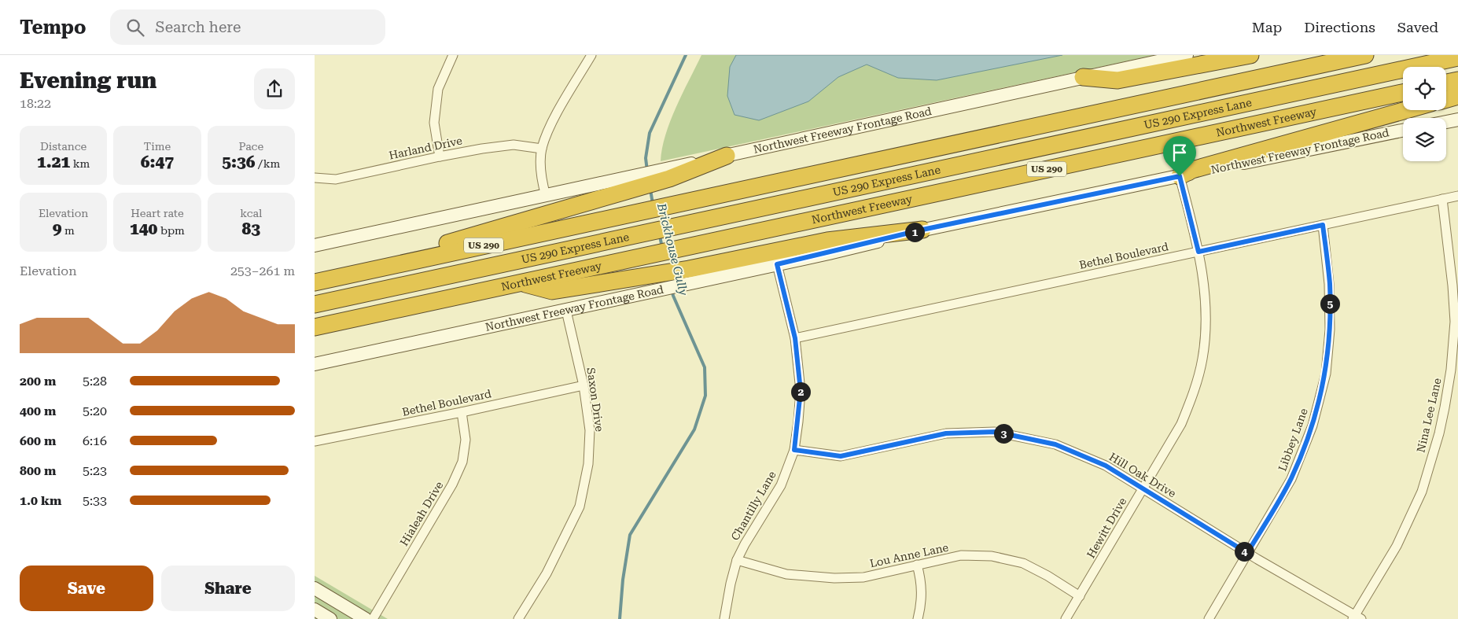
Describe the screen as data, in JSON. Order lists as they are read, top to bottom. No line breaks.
{"streets":{"highway":["US 290 Express Lane","Northwest Freeway","US 290"],"main road":["Northwest Freeway Frontage Road"],"street":["Harland Drive","Bethel Boulevard","Saxon Drive","Nina Lee Lane","Libbey Lane","Hill Oak Drive","Chantilly Lane","Hialeah Drive","Hewitt Drive","Lou Anne Lane"]},"crossings":[["Northwest Freeway Frontage Road","Saxon Drive"],["Northwest Freeway Frontage Road","Chantilly Lane"],["Northwest Freeway Frontage Road","Hewitt Drive"],["Bethel Boulevard","Saxon Drive"],["Bethel Boulevard","Nina Lee Lane"],["Bethel Boulevard","Libbey Lane"],["Bethel Boulevard","Chantilly Lane"],["Bethel Boulevard","Hialeah Drive"],["Bethel Boulevard","Hewitt Drive"],["Nina Lee Lane","Hill Oak Drive"],["Libbey Lane","Hill Oak Drive"],["Hill Oak Drive","Chantilly Lane"],["Hill Oak Drive","Hewitt Drive"],["Chantilly Lane","Lou Anne Lane"],["Hewitt Drive","Lou Anne Lane"]],"water":["Brickhouse Gully"],"page":{"header":"Tempo","search":"Search here","nav":["Map","Directions","Saved"],"heading":["Evening run","18:22"],"stats":[["Distance","1.21 km"],["Time","6:47"],["Pace","5:36 /km"],["Elevation","9 m"],["Heart rate","140 bpm"],["kcal","83"]],"pins":["1","5","2","3","4"],"chart":["Elevation","253–261 m"],"list":[{"name":"200 m","note":"5:28"},{"name":"400 m","note":"5:20"},{"name":"600 m","note":"6:16"},{"name":"800 m","note":"5:23"},{"name":"1.0 km","note":"5:33"}],"buttons":["Save","Share"]}}
